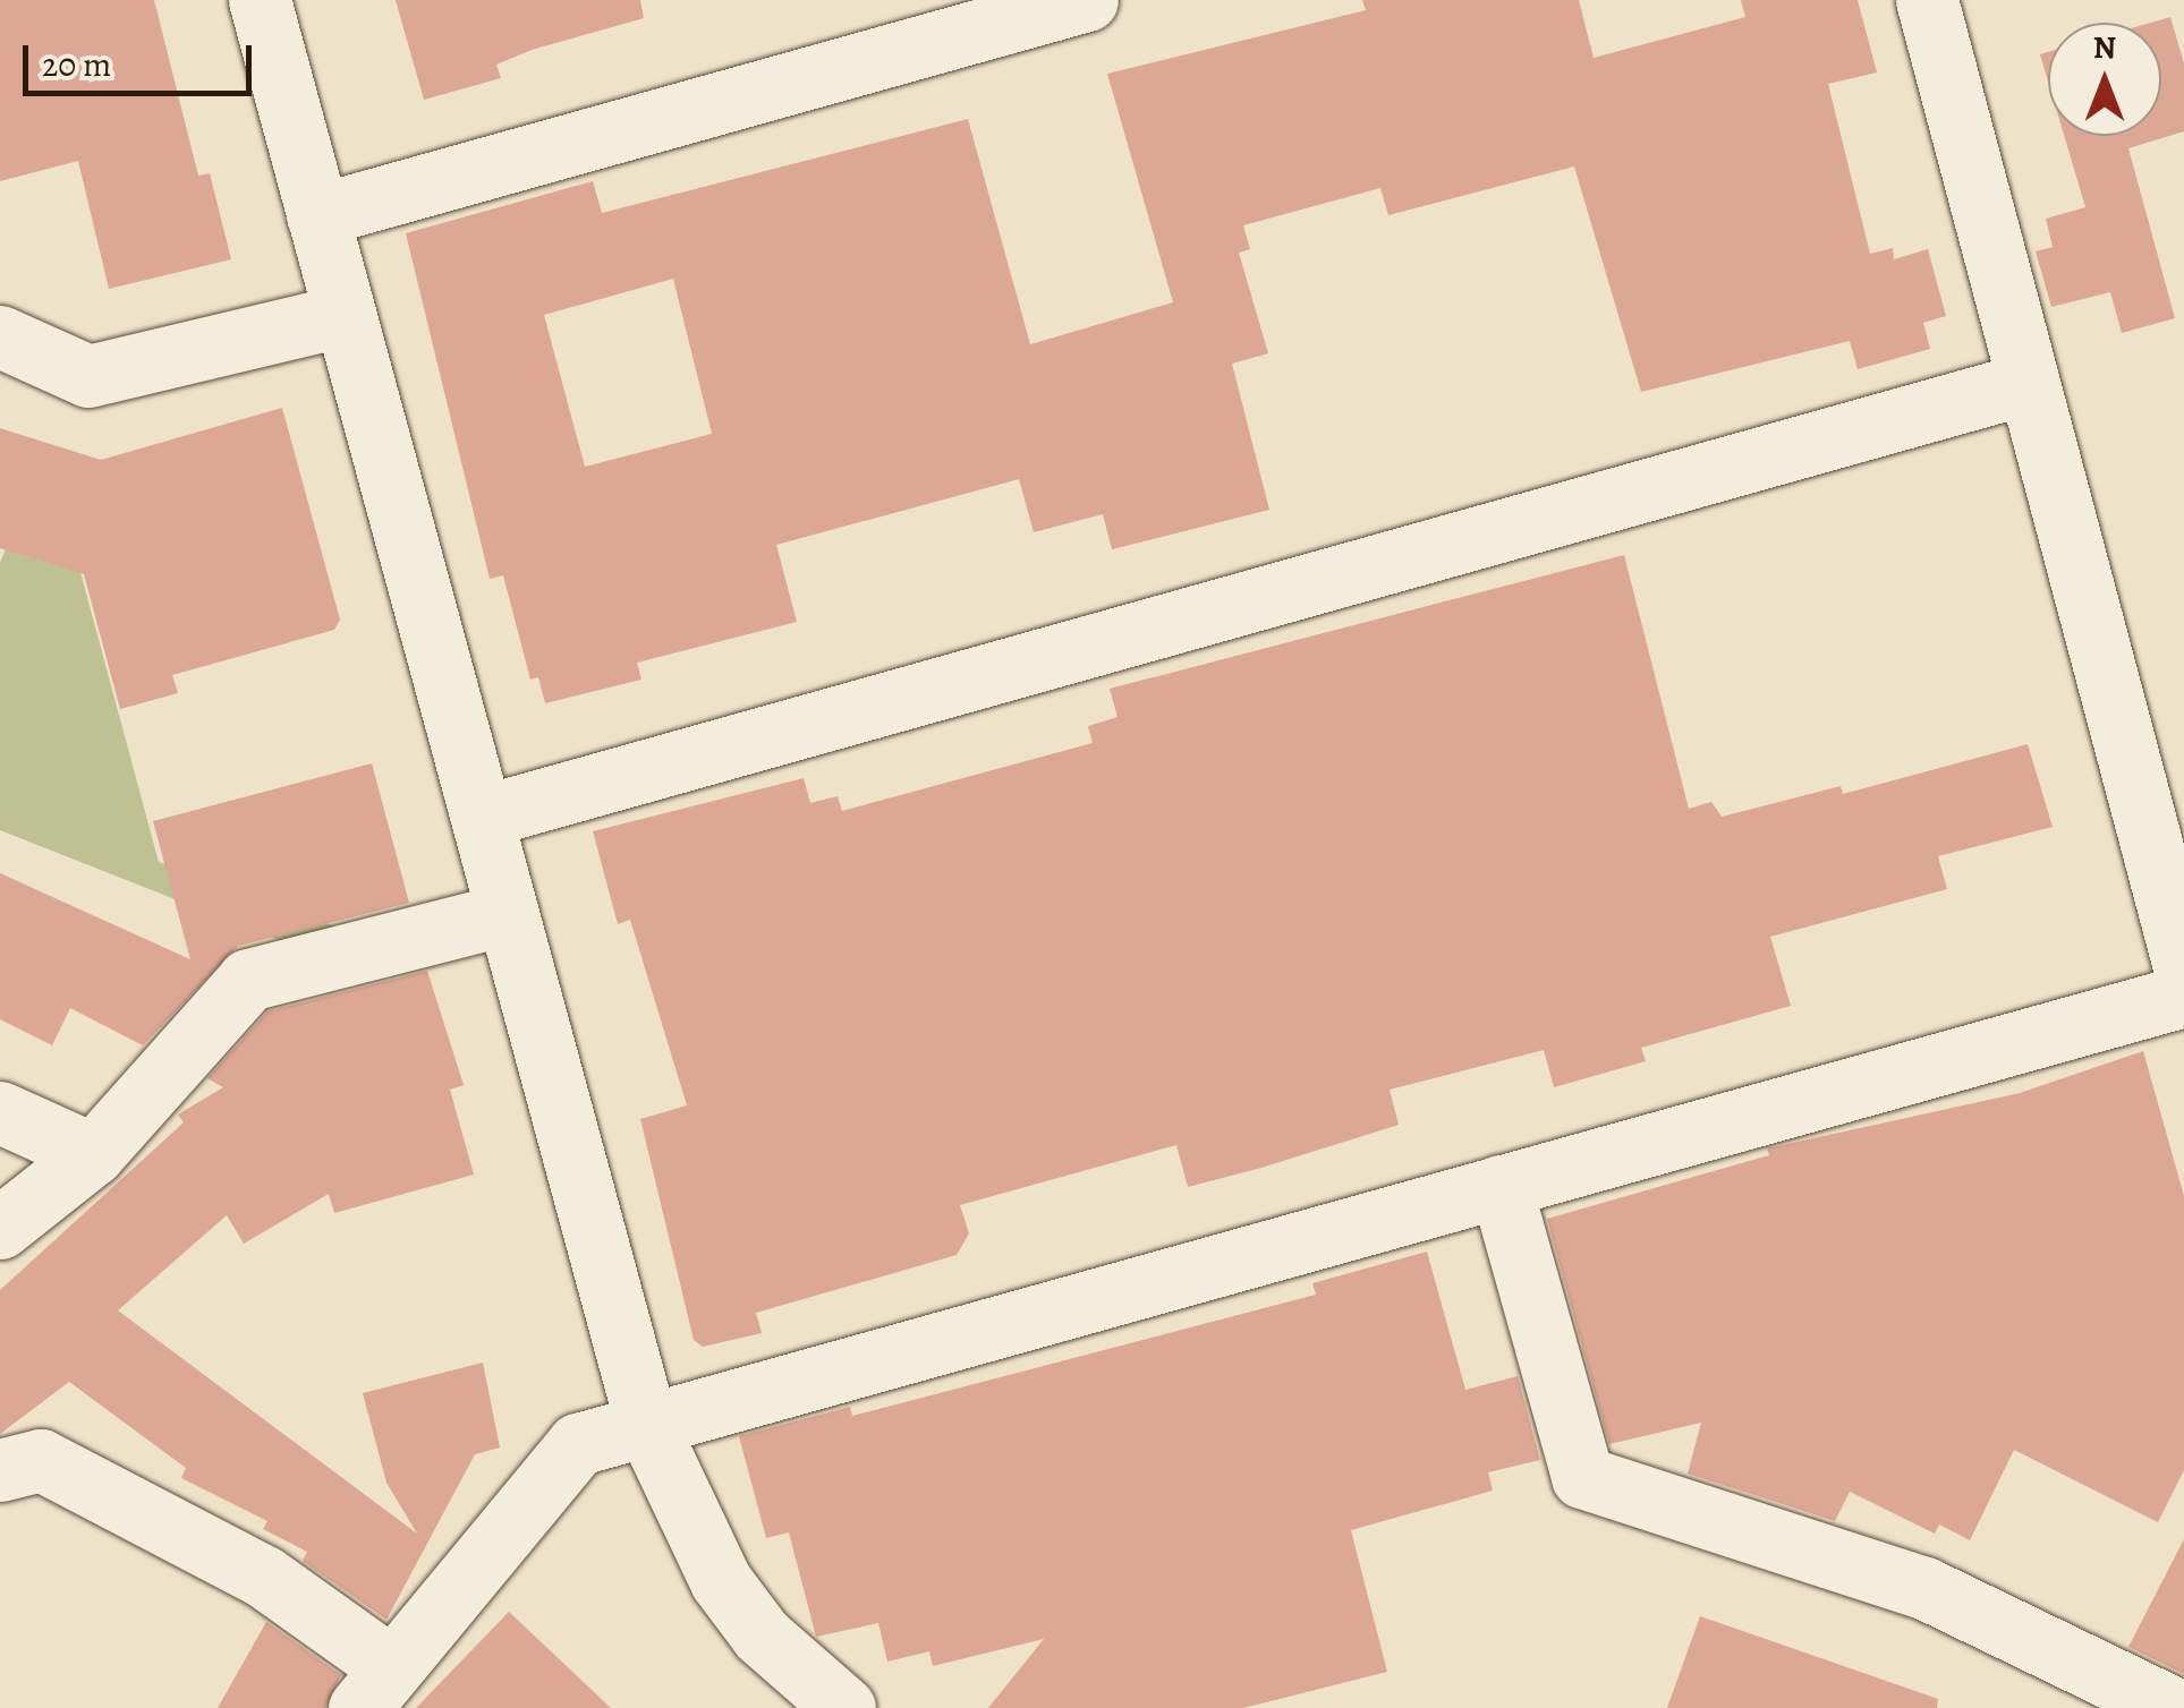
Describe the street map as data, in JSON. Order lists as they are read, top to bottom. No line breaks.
{"scale_bar":"20 m","north":"top"}
